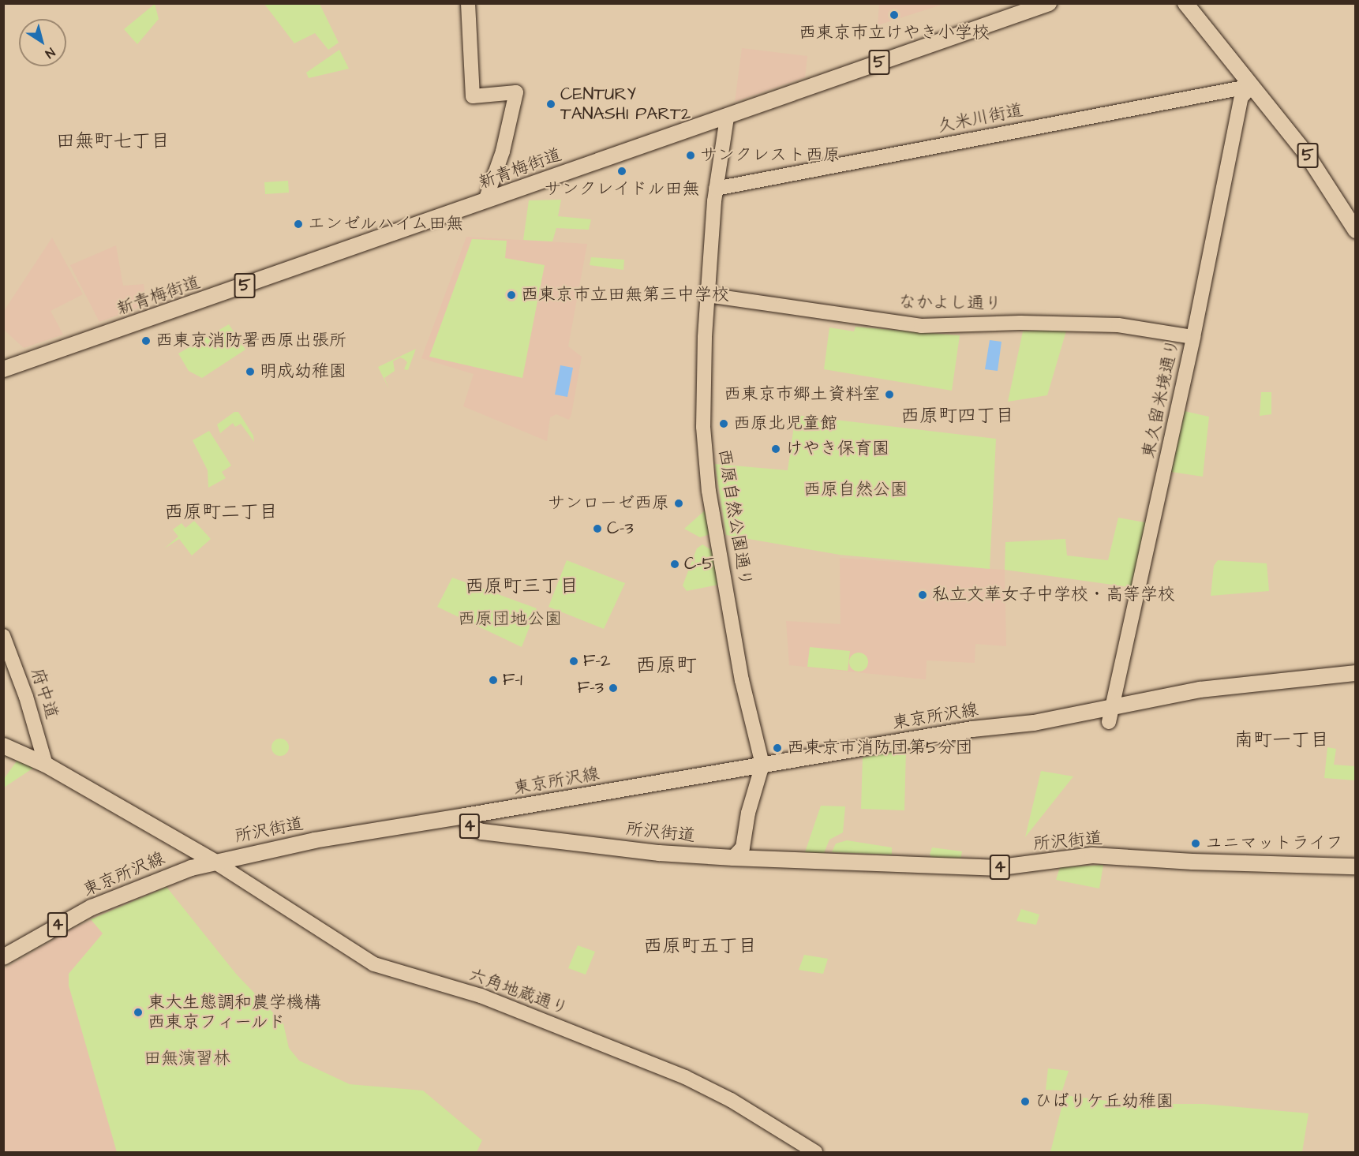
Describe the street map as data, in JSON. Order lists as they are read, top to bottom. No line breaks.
{"streets":{"main road":["5","新青梅街道","東京所沢線","4","所沢街道"],"street":["久米川街道","なかよし通り","東久留米境通り","西原自然公園通り","府中道","六角地蔵通り"]},"crossings":[["5","久米川街道"],["5","東久留米境通り"],["久米川街道","東久留米境通り"],["久米川街道","西原自然公園通り"],["新青梅街道","西原自然公園通り"],["なかよし通り","東久留米境通り"],["なかよし通り","西原自然公園通り"],["東久留米境通り","東京所沢線"],["西原自然公園通り","東京所沢線"],["東京所沢線","所沢街道"],["東京所沢線","六角地蔵通り"],["所沢街道","六角地蔵通り"]],"districts":["田無町七丁目","西原町四丁目","西原町二丁目","西原町三丁目","西原町","南町一丁目","西原町五丁目"],"parks":["西原自然公園","西原団地公園","田無演習林"],"places":["西東京市立けやき小学校","CENTURY TANASHI PART2","サンクレスト西原","サンクレイドル田無","エンゼルハイム田無","西東京市立田無第三中学校","西東京消防署西原出張所","明成幼稚園","西東京市郷土資料室","西原北児童館","けやき保育園","サンローゼ西原","C-3","C-5","私立文華女子中学校・高等学校","F-2","F-1","F-3","西東京市消防団第5分団","ユニマットライフ","東大生態調和農学機構 西東京フィールド","ひばりケ丘幼稚園"],"north":"bottom right"}
